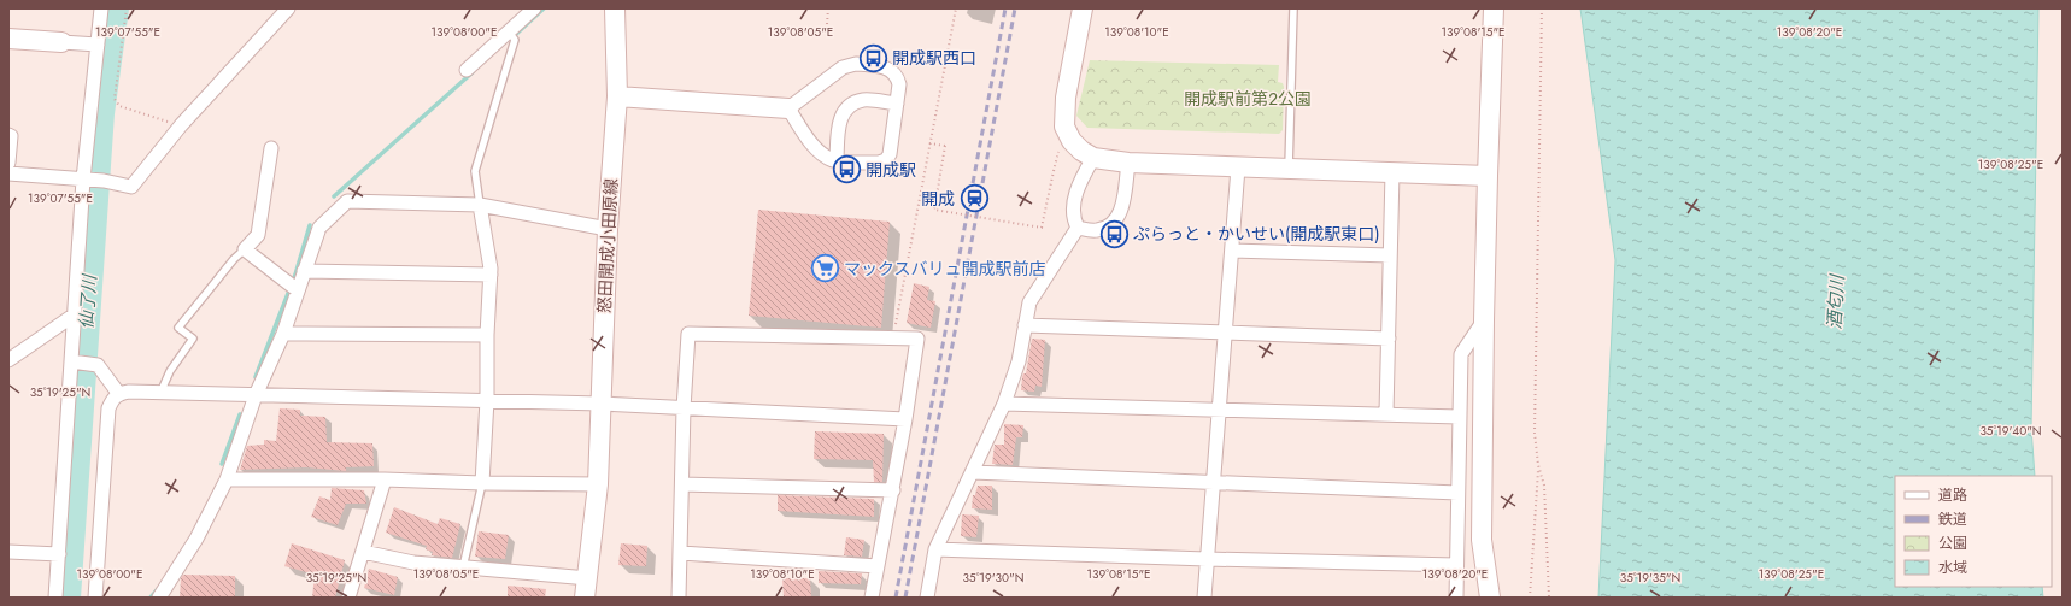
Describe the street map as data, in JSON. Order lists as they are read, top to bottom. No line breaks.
{"streets":{"street":["怒田開成小田原線"]},"water":["仙了川","酒匂川"],"parks":["開成駅前第２公園"],"places":{"bus stop":["開成駅西口","開成駅","ぷらっと・かいせい(開成駅東口)"],"station":["開成"],"supermarket":["マックスバリュ開成駅前店"]},"legend":["道路","鉄道","公園","水域"],"coordinates":["139°07'55\"E","139°08'00\"E","139°08'05\"E","139°08'10\"E","139°08'15\"E","139°08'20\"E","139°08'25\"E","35°19'25\"N","35°19'40\"N","35°19'30\"N","35°19'35\"N"]}
